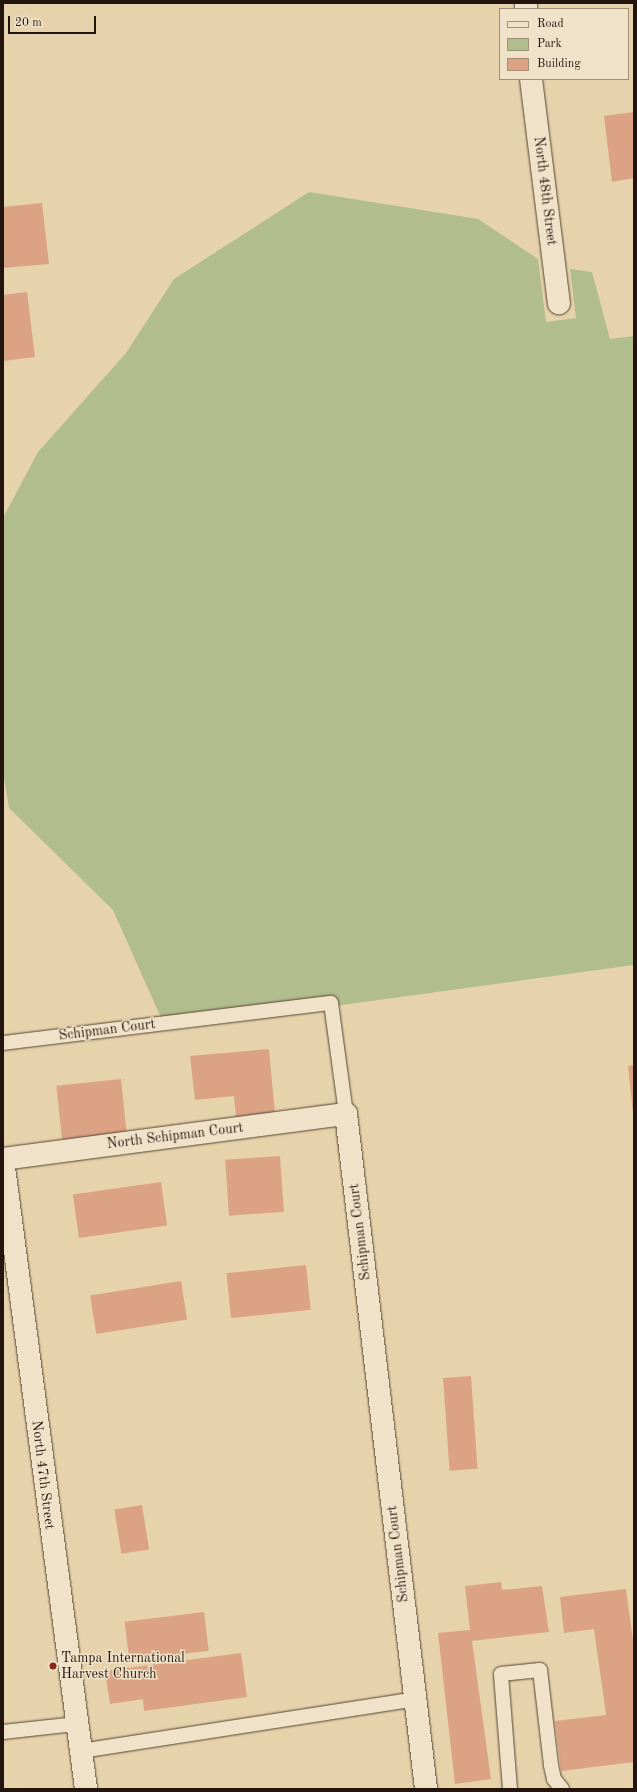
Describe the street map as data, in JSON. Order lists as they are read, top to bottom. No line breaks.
{"streets":{"street":["North 48th Street","Schipman Court","North Schipman Court","North 47th Street"]},"crossings":[["Schipman Court","North Schipman Court"],["North Schipman Court","North 47th Street"]],"places":["Tampa International Harvest Church"],"legend":["Road","Park","Building"],"scale_bar":"20 m"}
